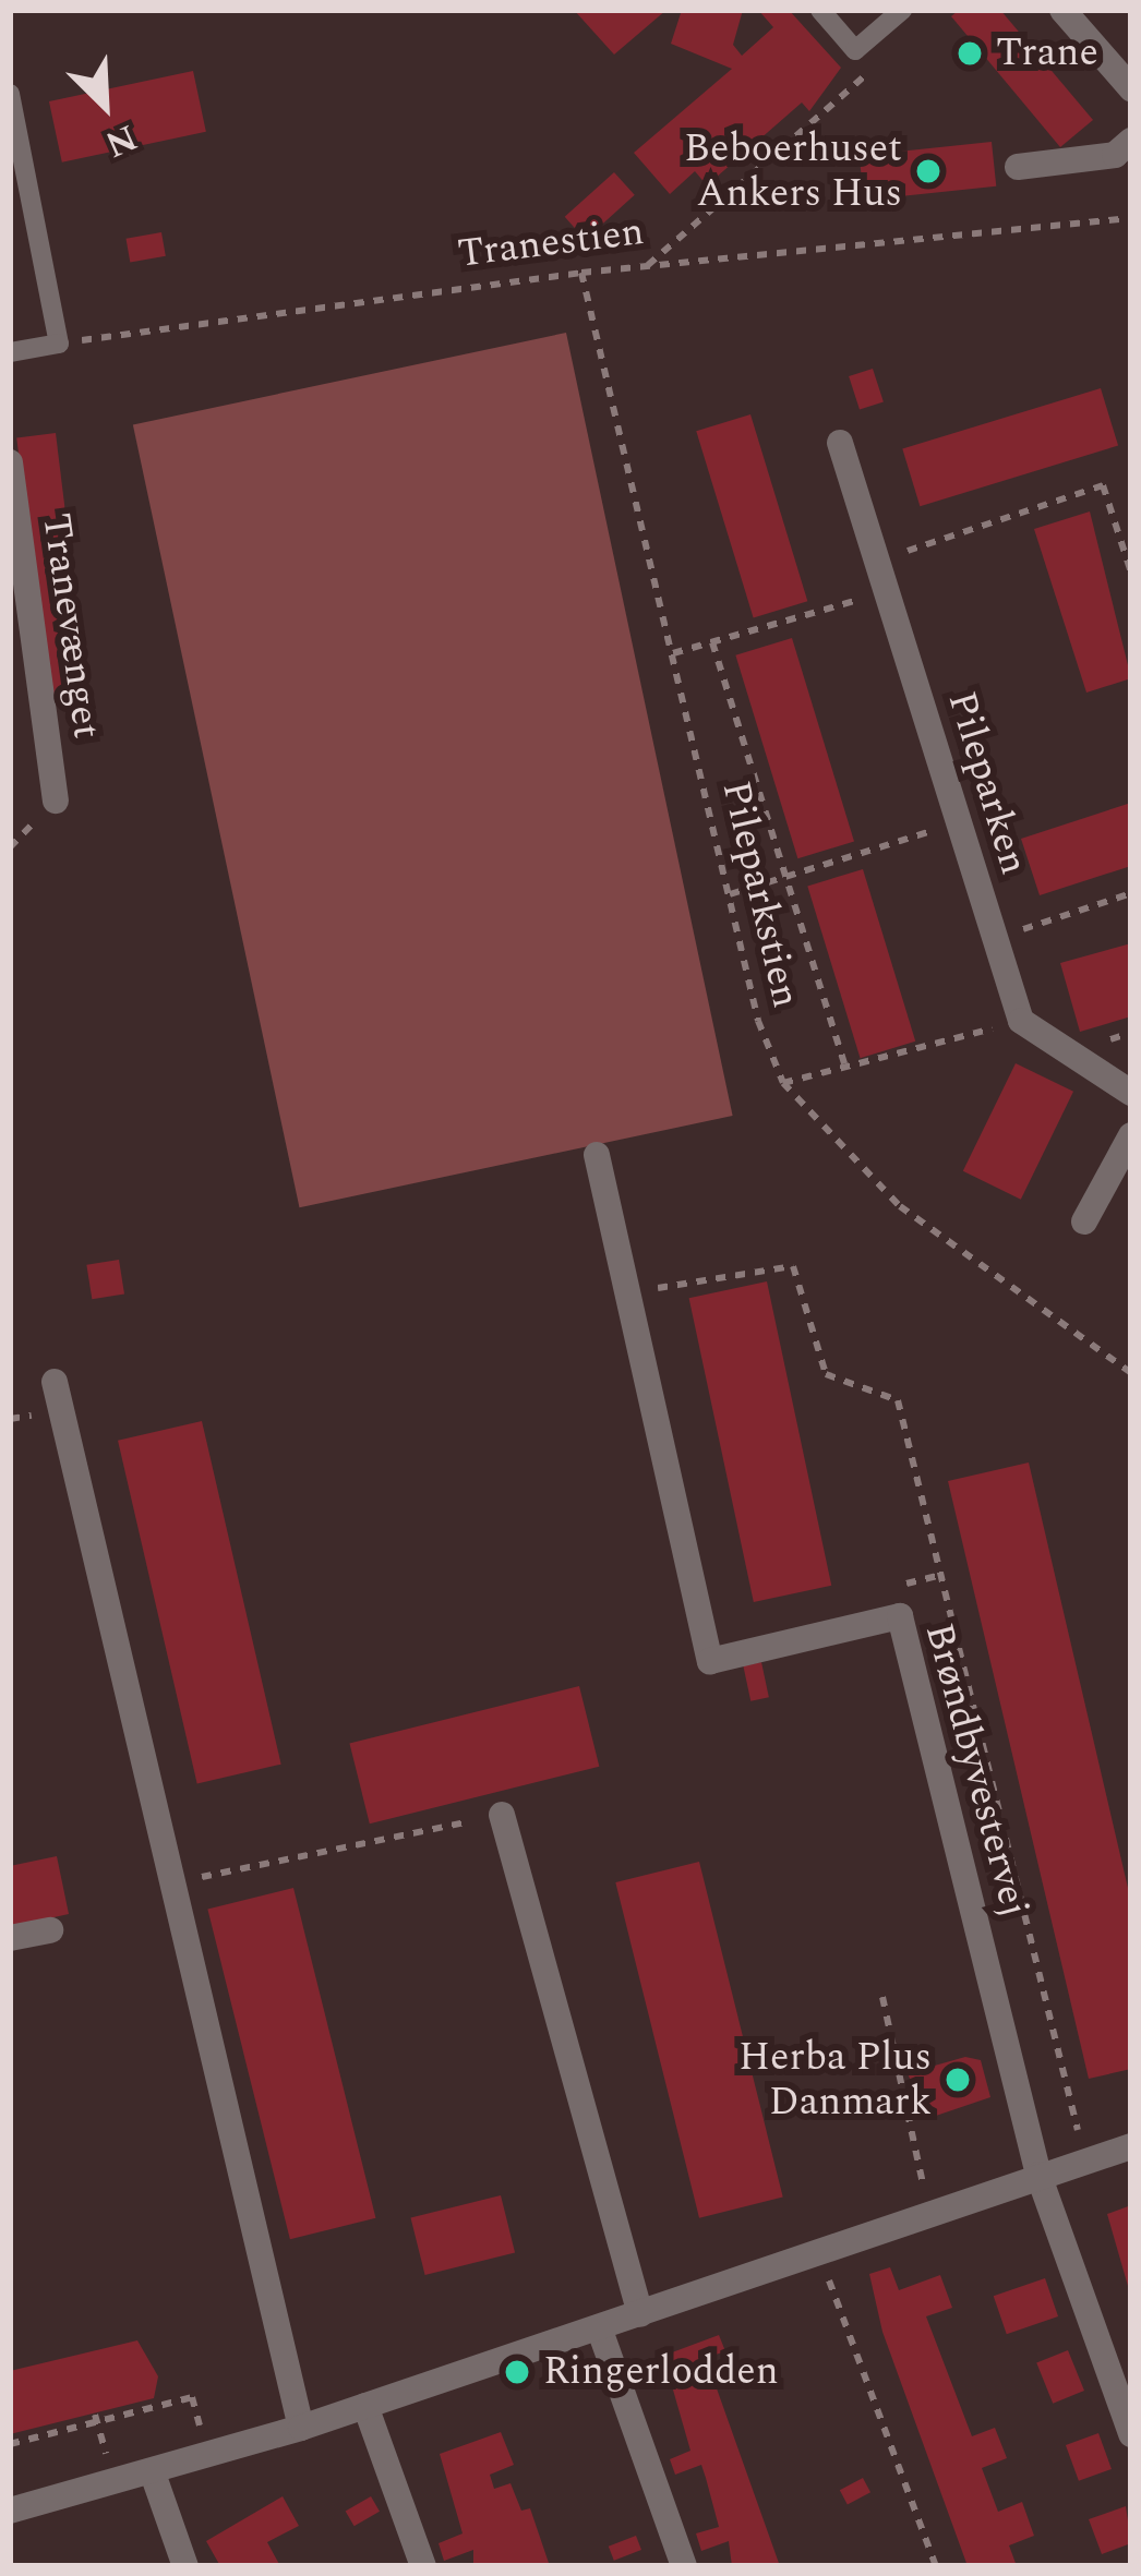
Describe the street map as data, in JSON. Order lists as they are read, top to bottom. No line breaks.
{"streets":{"street":["Tranevænget","Pileparken","Brøndbyvestervej"],"path":["Tranestien","Pileparkstien"]},"crossings":[["Tranestien","Pileparkstien"]],"places":["Trane","Beboerhuset Ankers Hus","Herba Plus Danmark","Ringerlodden"],"north":"bottom right"}
